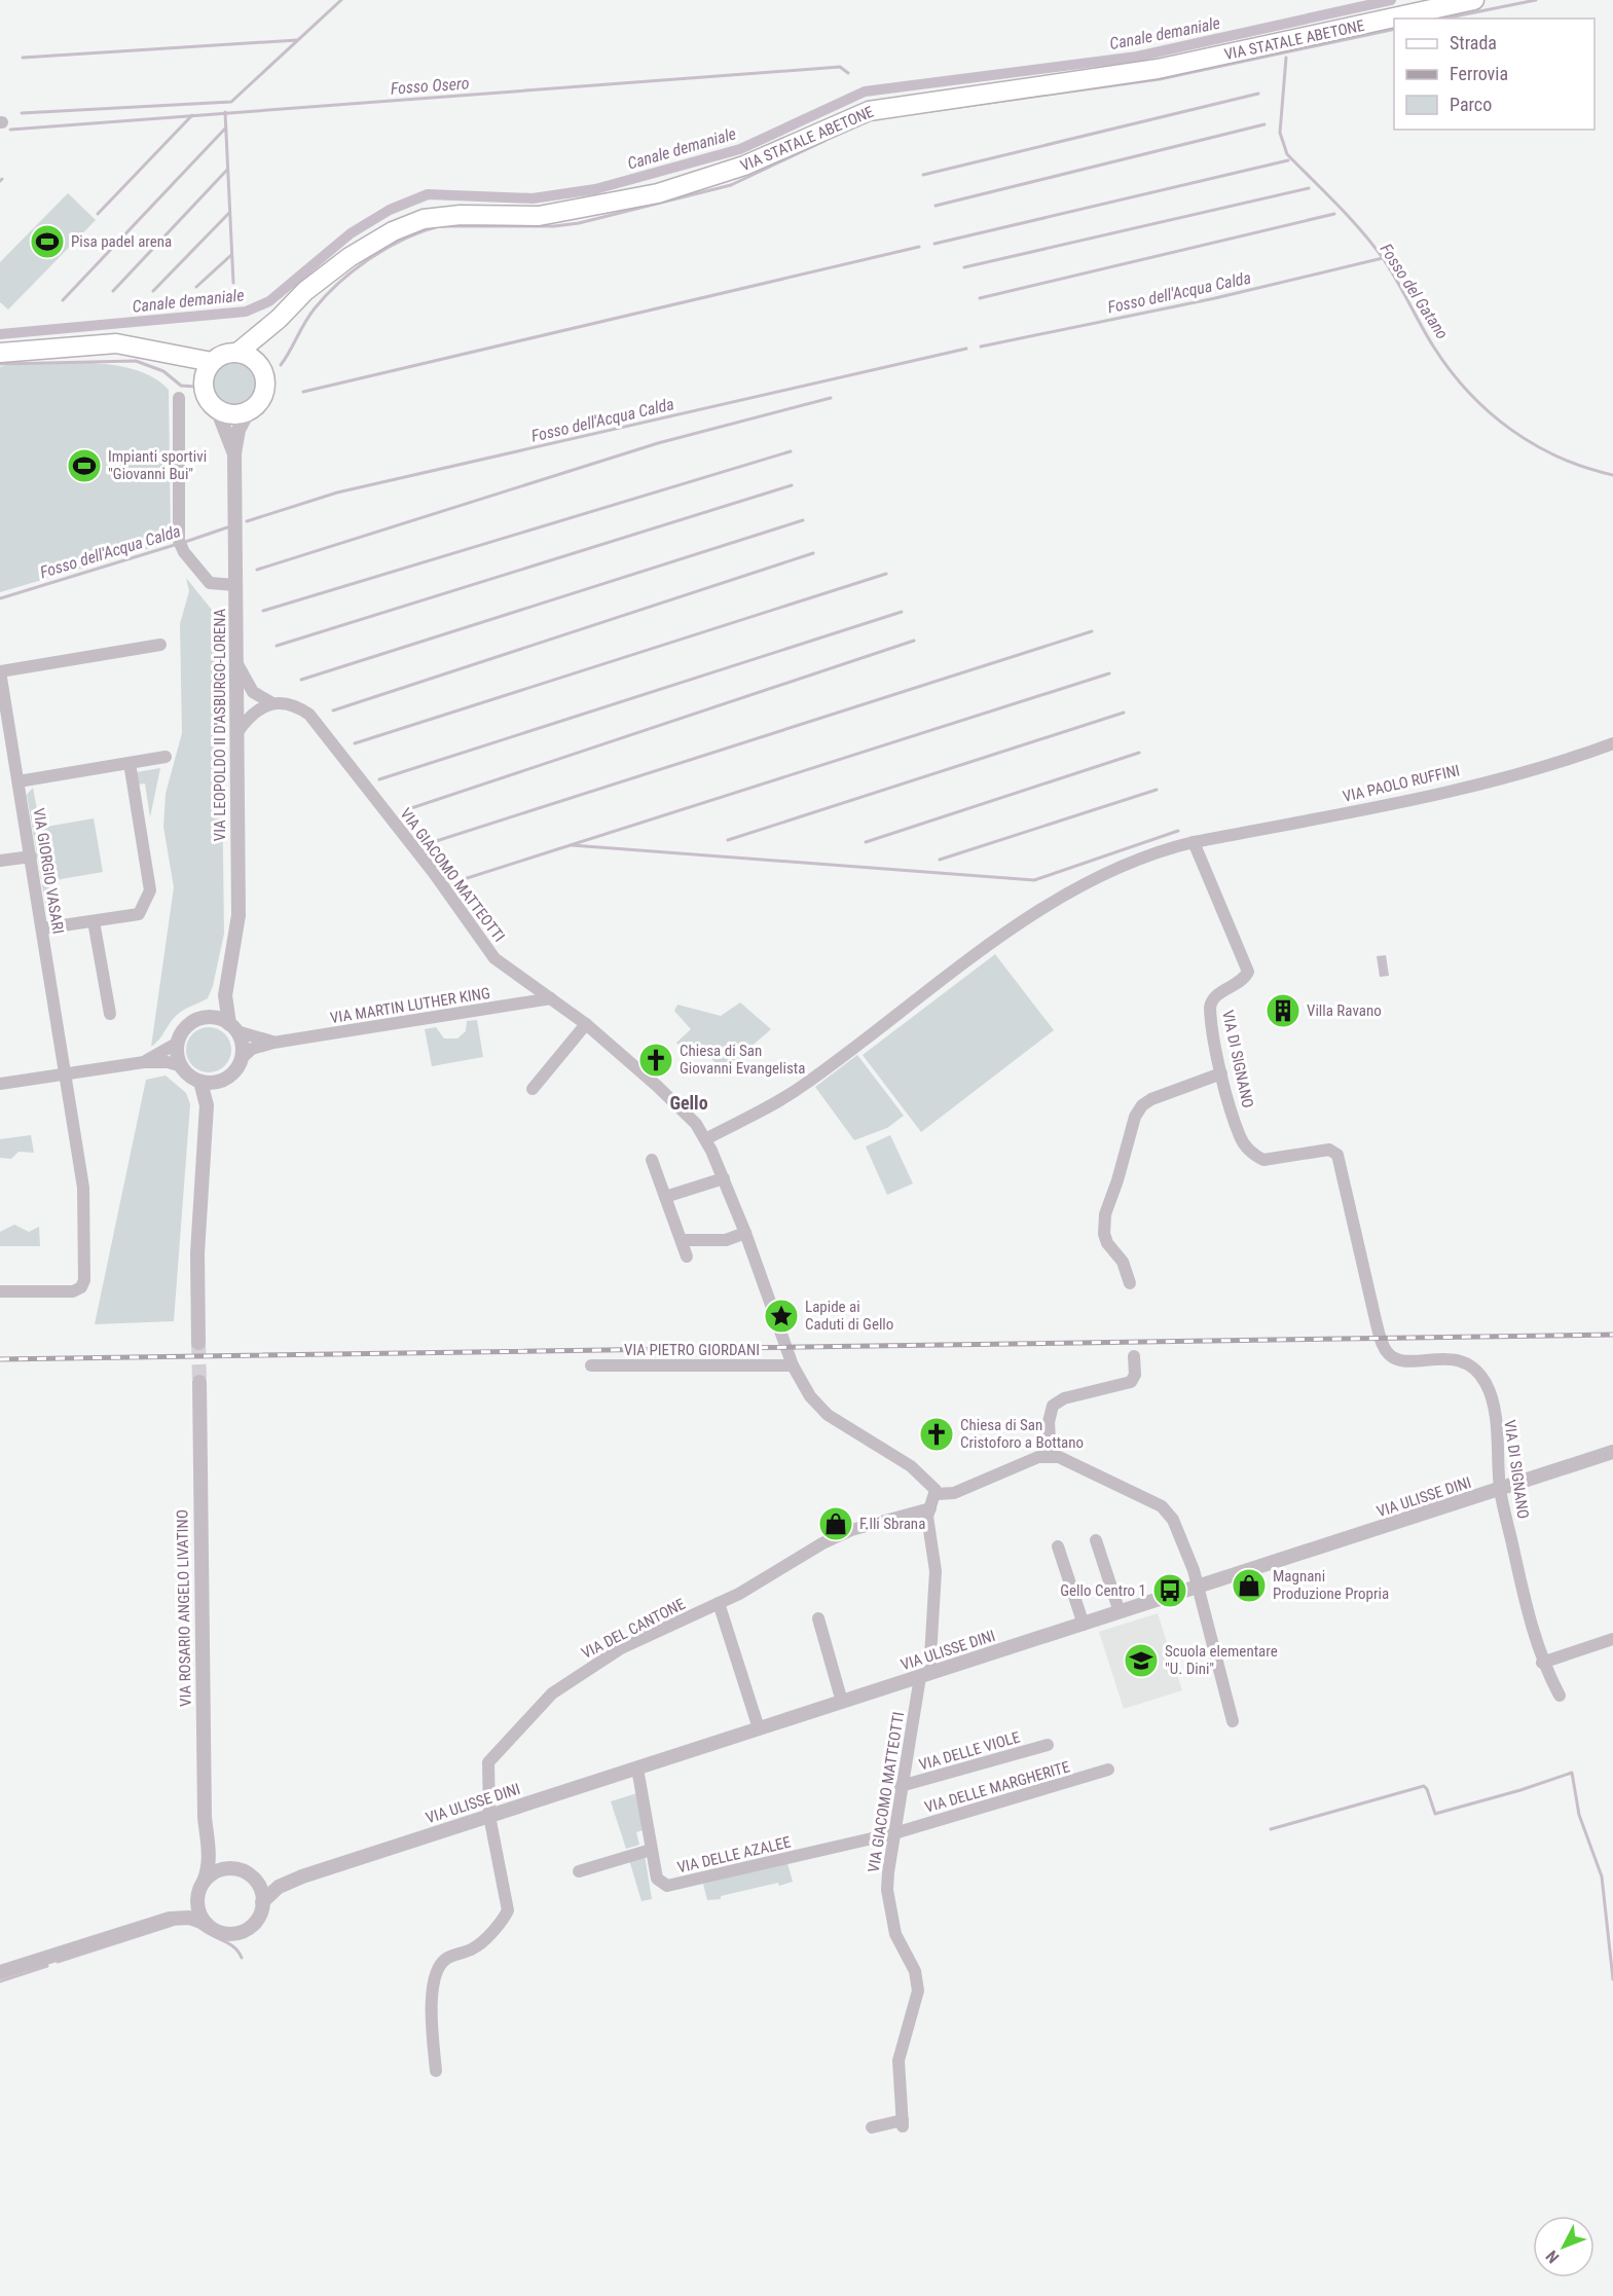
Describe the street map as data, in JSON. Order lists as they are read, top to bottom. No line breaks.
{"streets":{"main road":["VIA STATALE ABETONE"],"street":["VIA LEOPOLDO II D'ASBURGO-LORENA","VIA PAOLO RUFFINI","VIA GIORGIO VASARI","VIA GIACOMO MATTEOTTI","VIA MARTIN LUTHER KING","VIA DI SIGNANO","VIA PIETRO GIORDANI","VIA ULISSE DINI","VIA ROSARIO ANGELO LIVATINO","VIA DEL CANTONE","VIA DELLE VIOLE","VIA DELLE MARGHERITE","VIA DELLE AZALEE"]},"crossings":[["VIA LEOPOLDO II D'ASBURGO-LORENA","VIA GIACOMO MATTEOTTI"],["VIA PAOLO RUFFINI","VIA DI SIGNANO"],["VIA GIACOMO MATTEOTTI","VIA MARTIN LUTHER KING"],["VIA GIACOMO MATTEOTTI","VIA PIETRO GIORDANI"],["VIA GIACOMO MATTEOTTI","VIA ULISSE DINI"],["VIA GIACOMO MATTEOTTI","VIA DEL CANTONE"],["VIA GIACOMO MATTEOTTI","VIA DELLE VIOLE"],["VIA GIACOMO MATTEOTTI","VIA DELLE MARGHERITE"],["VIA GIACOMO MATTEOTTI","VIA DELLE AZALEE"],["VIA DI SIGNANO","VIA ULISSE DINI"],["VIA ULISSE DINI","VIA DEL CANTONE"],["VIA ULISSE DINI","VIA DELLE AZALEE"],["VIA DELLE MARGHERITE","VIA DELLE AZALEE"]],"districts":["Gello"],"water":["Canale demaniale","Fosso Osero","Fosso del Gatano","Fosso dell'Acqua Calda"],"places":{"sports":["Pisa padel arena","Impianti sportivi \"Giovanni Bui\""],"building":["Villa Ravano"],"church":["Chiesa di San Giovanni Evangelista","Chiesa di San Cristoforo a Bottano"],"place":["Lapide ai Caduti di Gello"],"shop":["F.lli Sbrana","Magnani Produzione Propria"],"bus stop":["Gello Centro 1"],"school or university":["Scuola elementare \"U. Dini\""]},"legend":["Strada","Ferrovia","Parco"],"north":"bottom left"}
